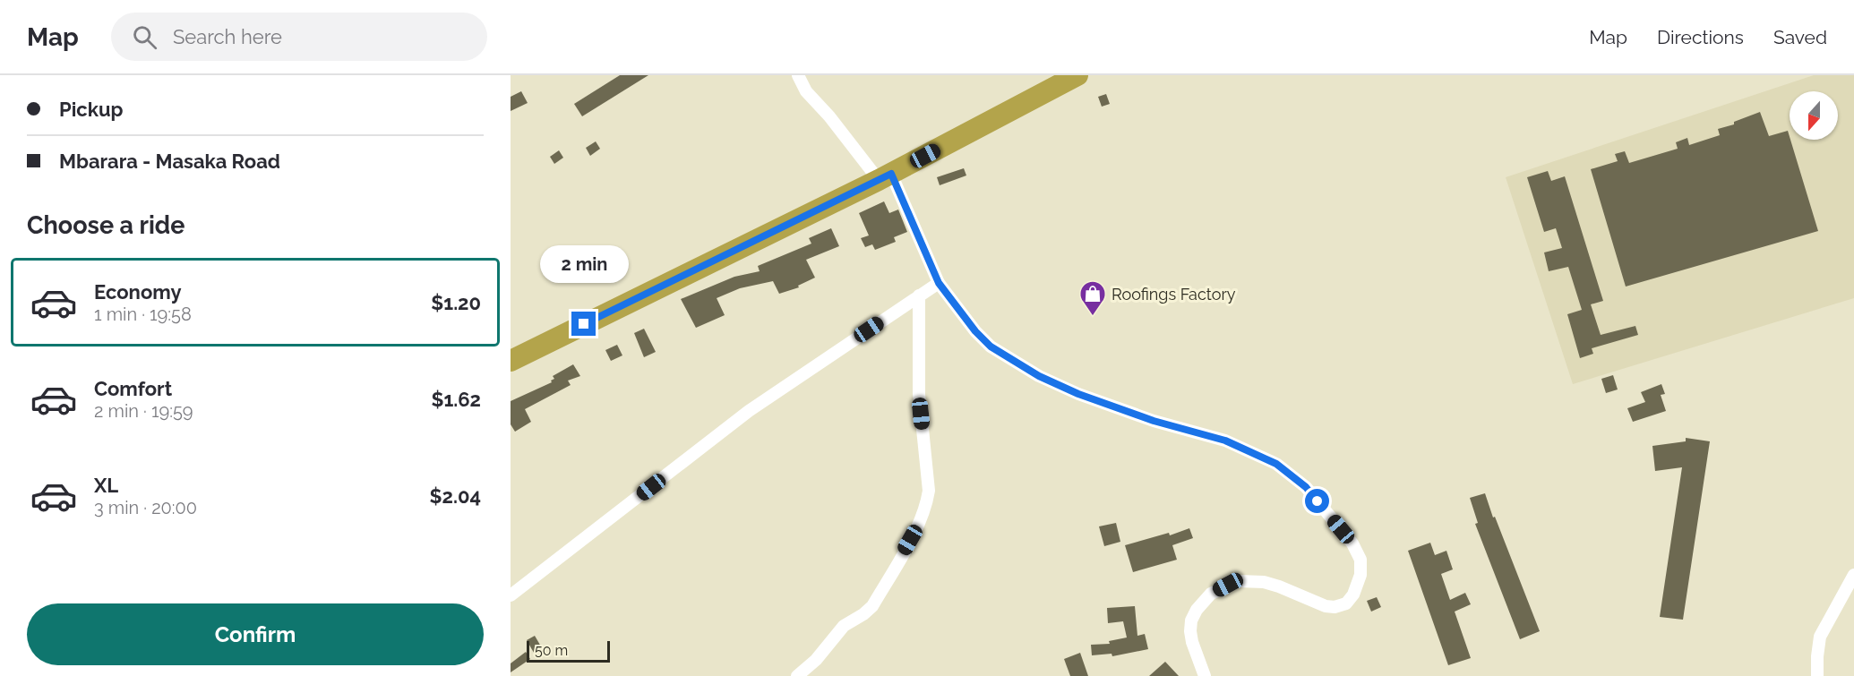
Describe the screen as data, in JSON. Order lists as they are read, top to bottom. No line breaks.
{"places":{"shop":["Roofings Factory"]},"scale_bar":"50 m","north":"bottom","page":{"header":"Map","search":"Search here","nav":["Map","Directions","Saved"],"banner":["Pickup","Mbarara - Masaka Road"],"heading":"Choose a ride","bubble":"2 min","list":[{"name":"Economy","note":"1 min · 19:58","value":"$1.20"},{"name":"Comfort","note":"2 min · 19:59","value":"$1.62"},{"name":"XL","note":"3 min · 20:00","value":"$2.04"}],"buttons":"Confirm","scale":"50 m"}}
